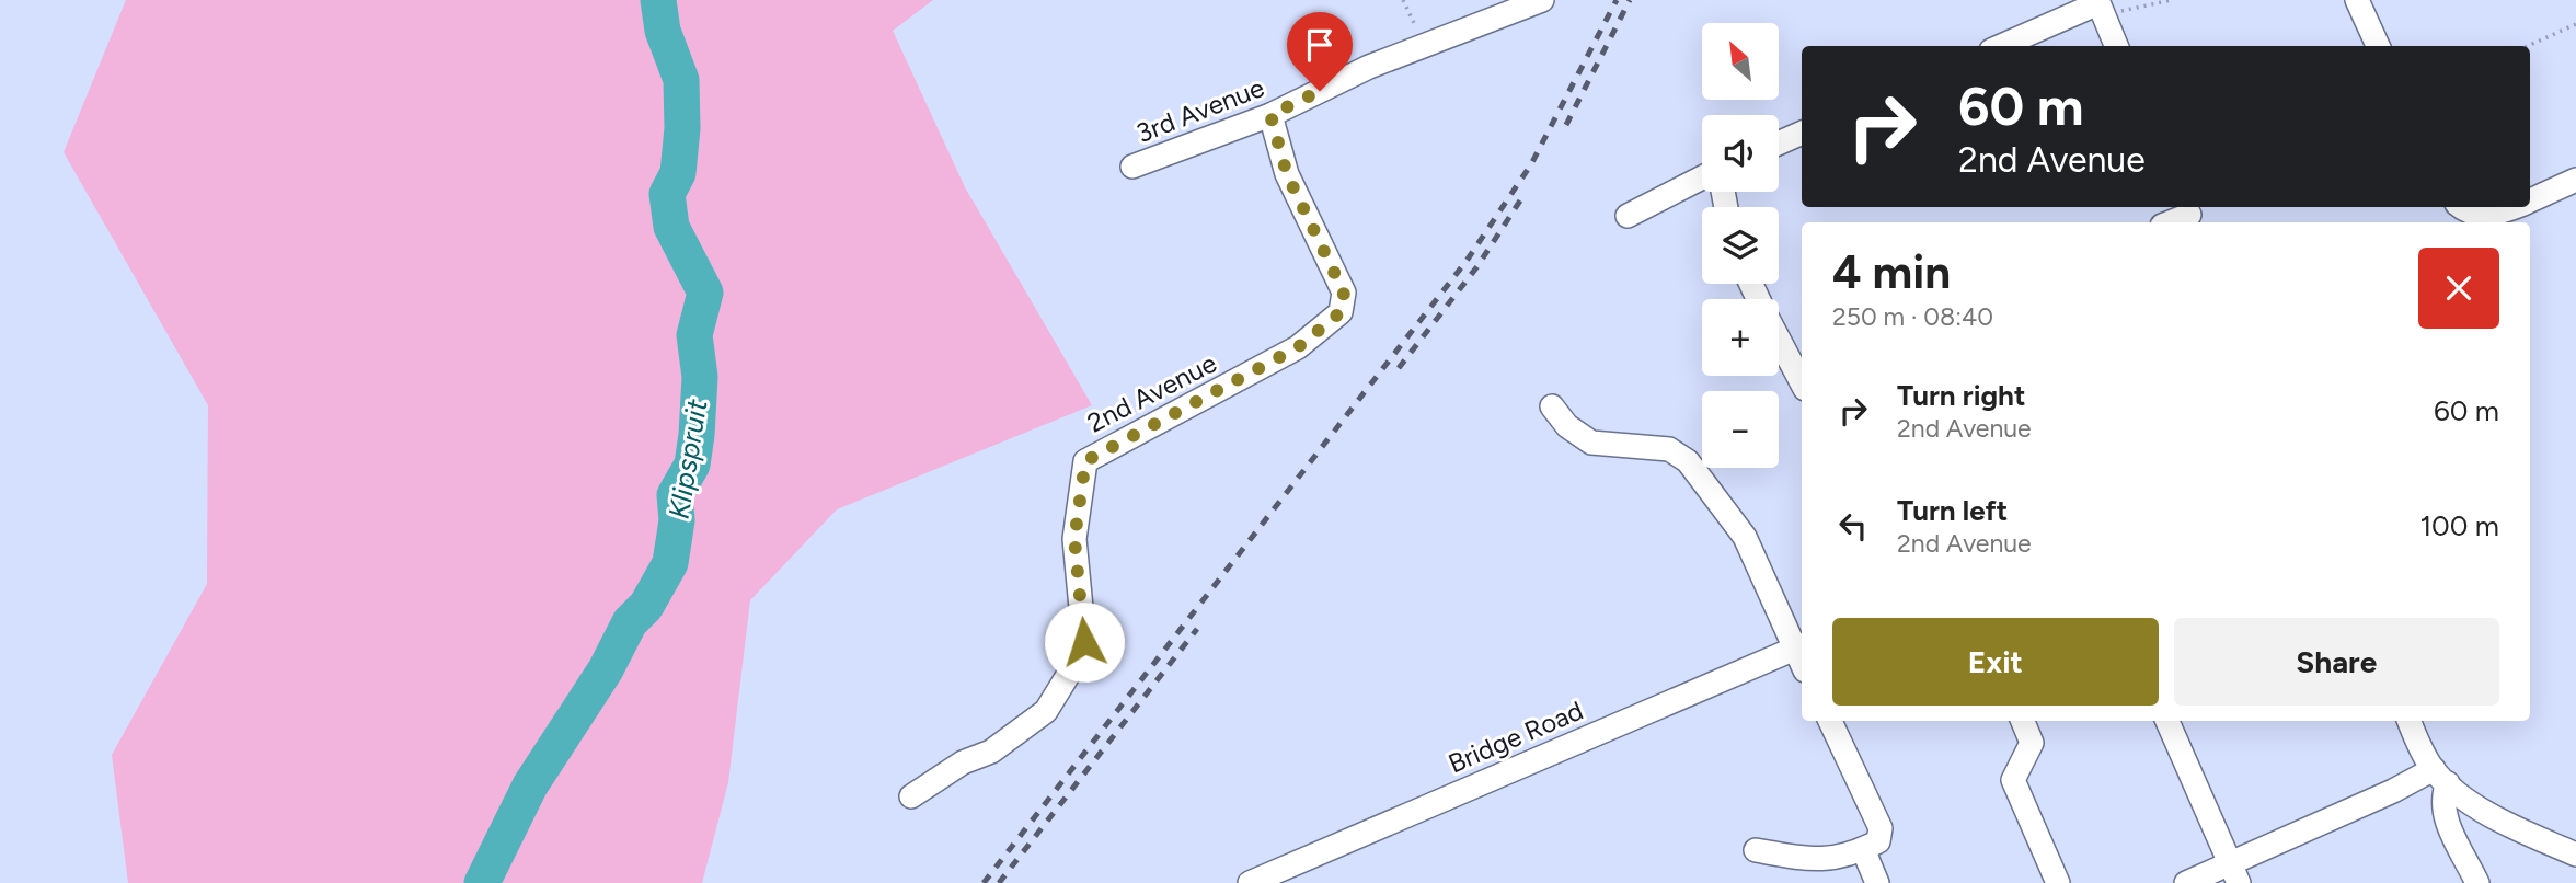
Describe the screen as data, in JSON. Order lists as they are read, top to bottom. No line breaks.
{"streets":{"street":["3rd Avenue","2nd Avenue","Bridge Road"]},"crossings":[["3rd Avenue","2nd Avenue"]],"water":["Klipspruit"],"north":"top left","page":{"map_buttons":["+","−"],"turn":["60 m","2nd Avenue"],"heading":["4 min","250 m · 08:40"],"list":[{"name":"Turn right","note":"2nd Avenue","value":"60 m"},{"name":"Turn left","note":"2nd Avenue","value":"100 m"}],"buttons":["Exit","Share"]}}
